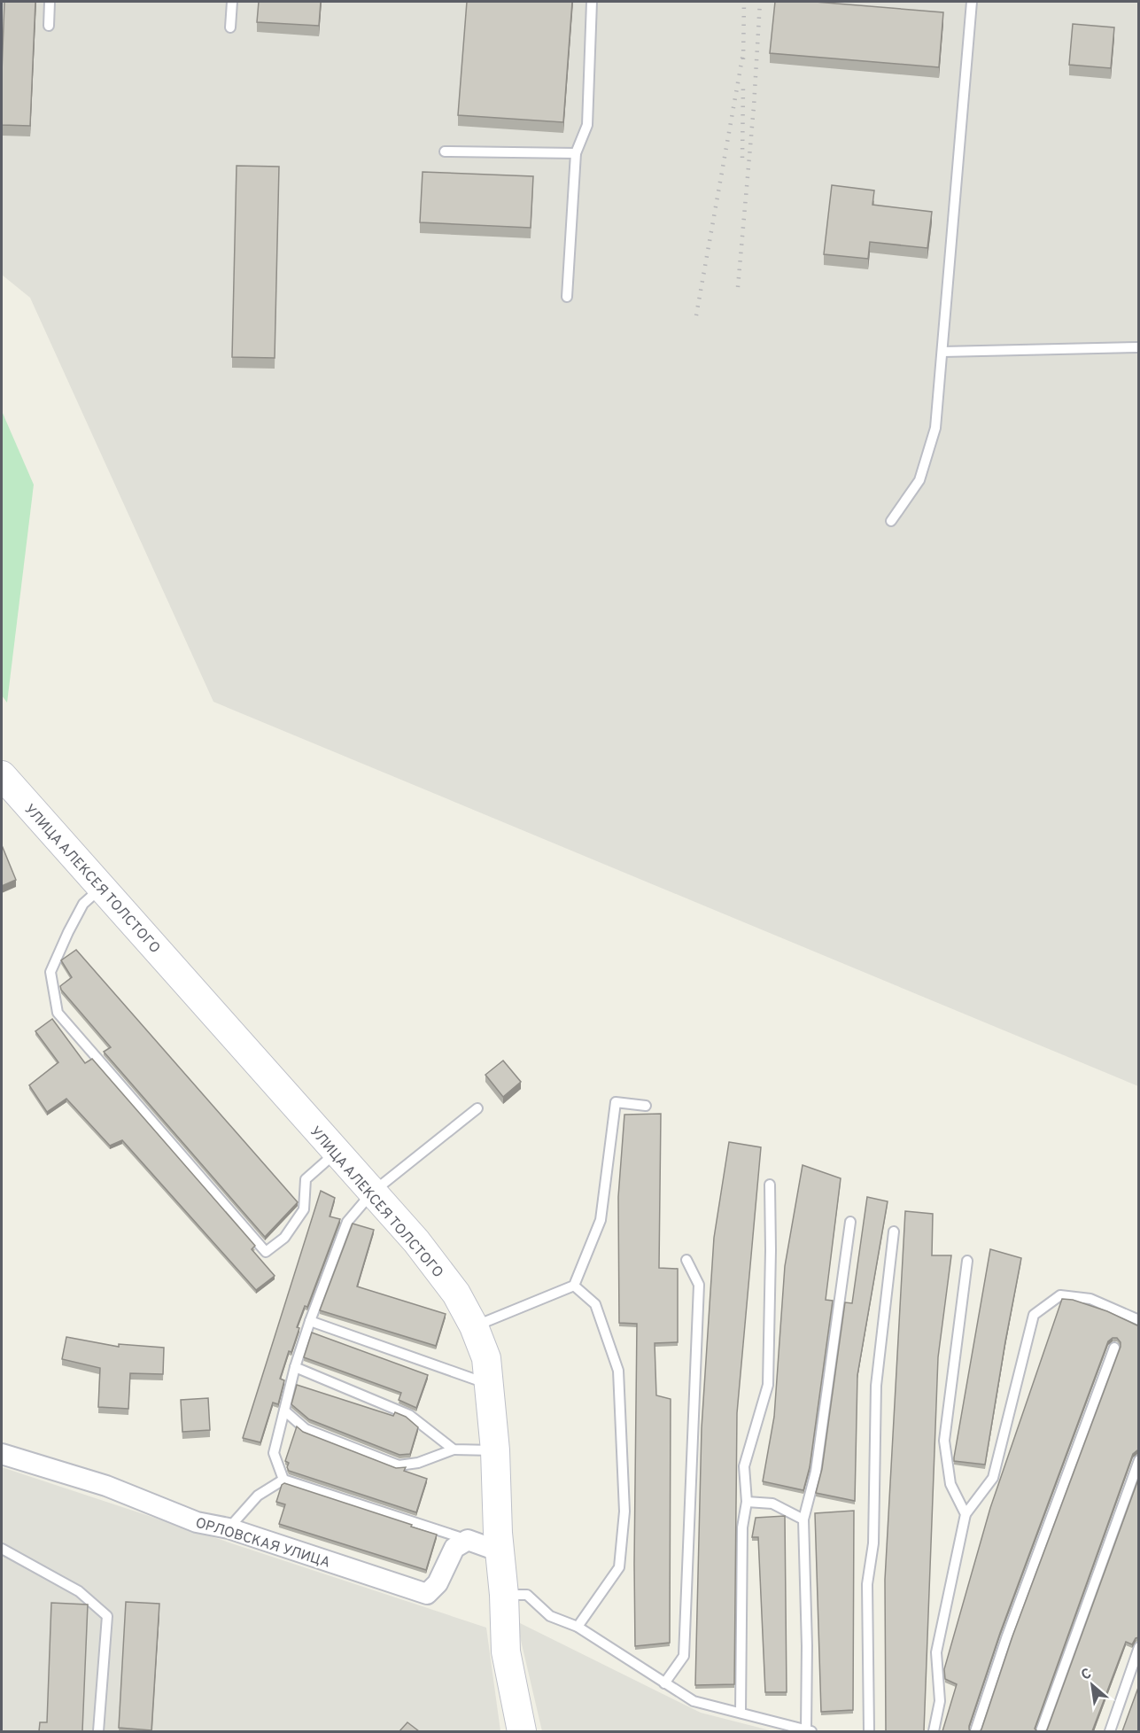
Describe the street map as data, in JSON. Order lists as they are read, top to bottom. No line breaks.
{"streets":{"street":["УЛИЦА АЛЕКСЕЯ ТОЛСТОГО","ОРЛОВСКАЯ УЛИЦА"]},"north":"top left"}
